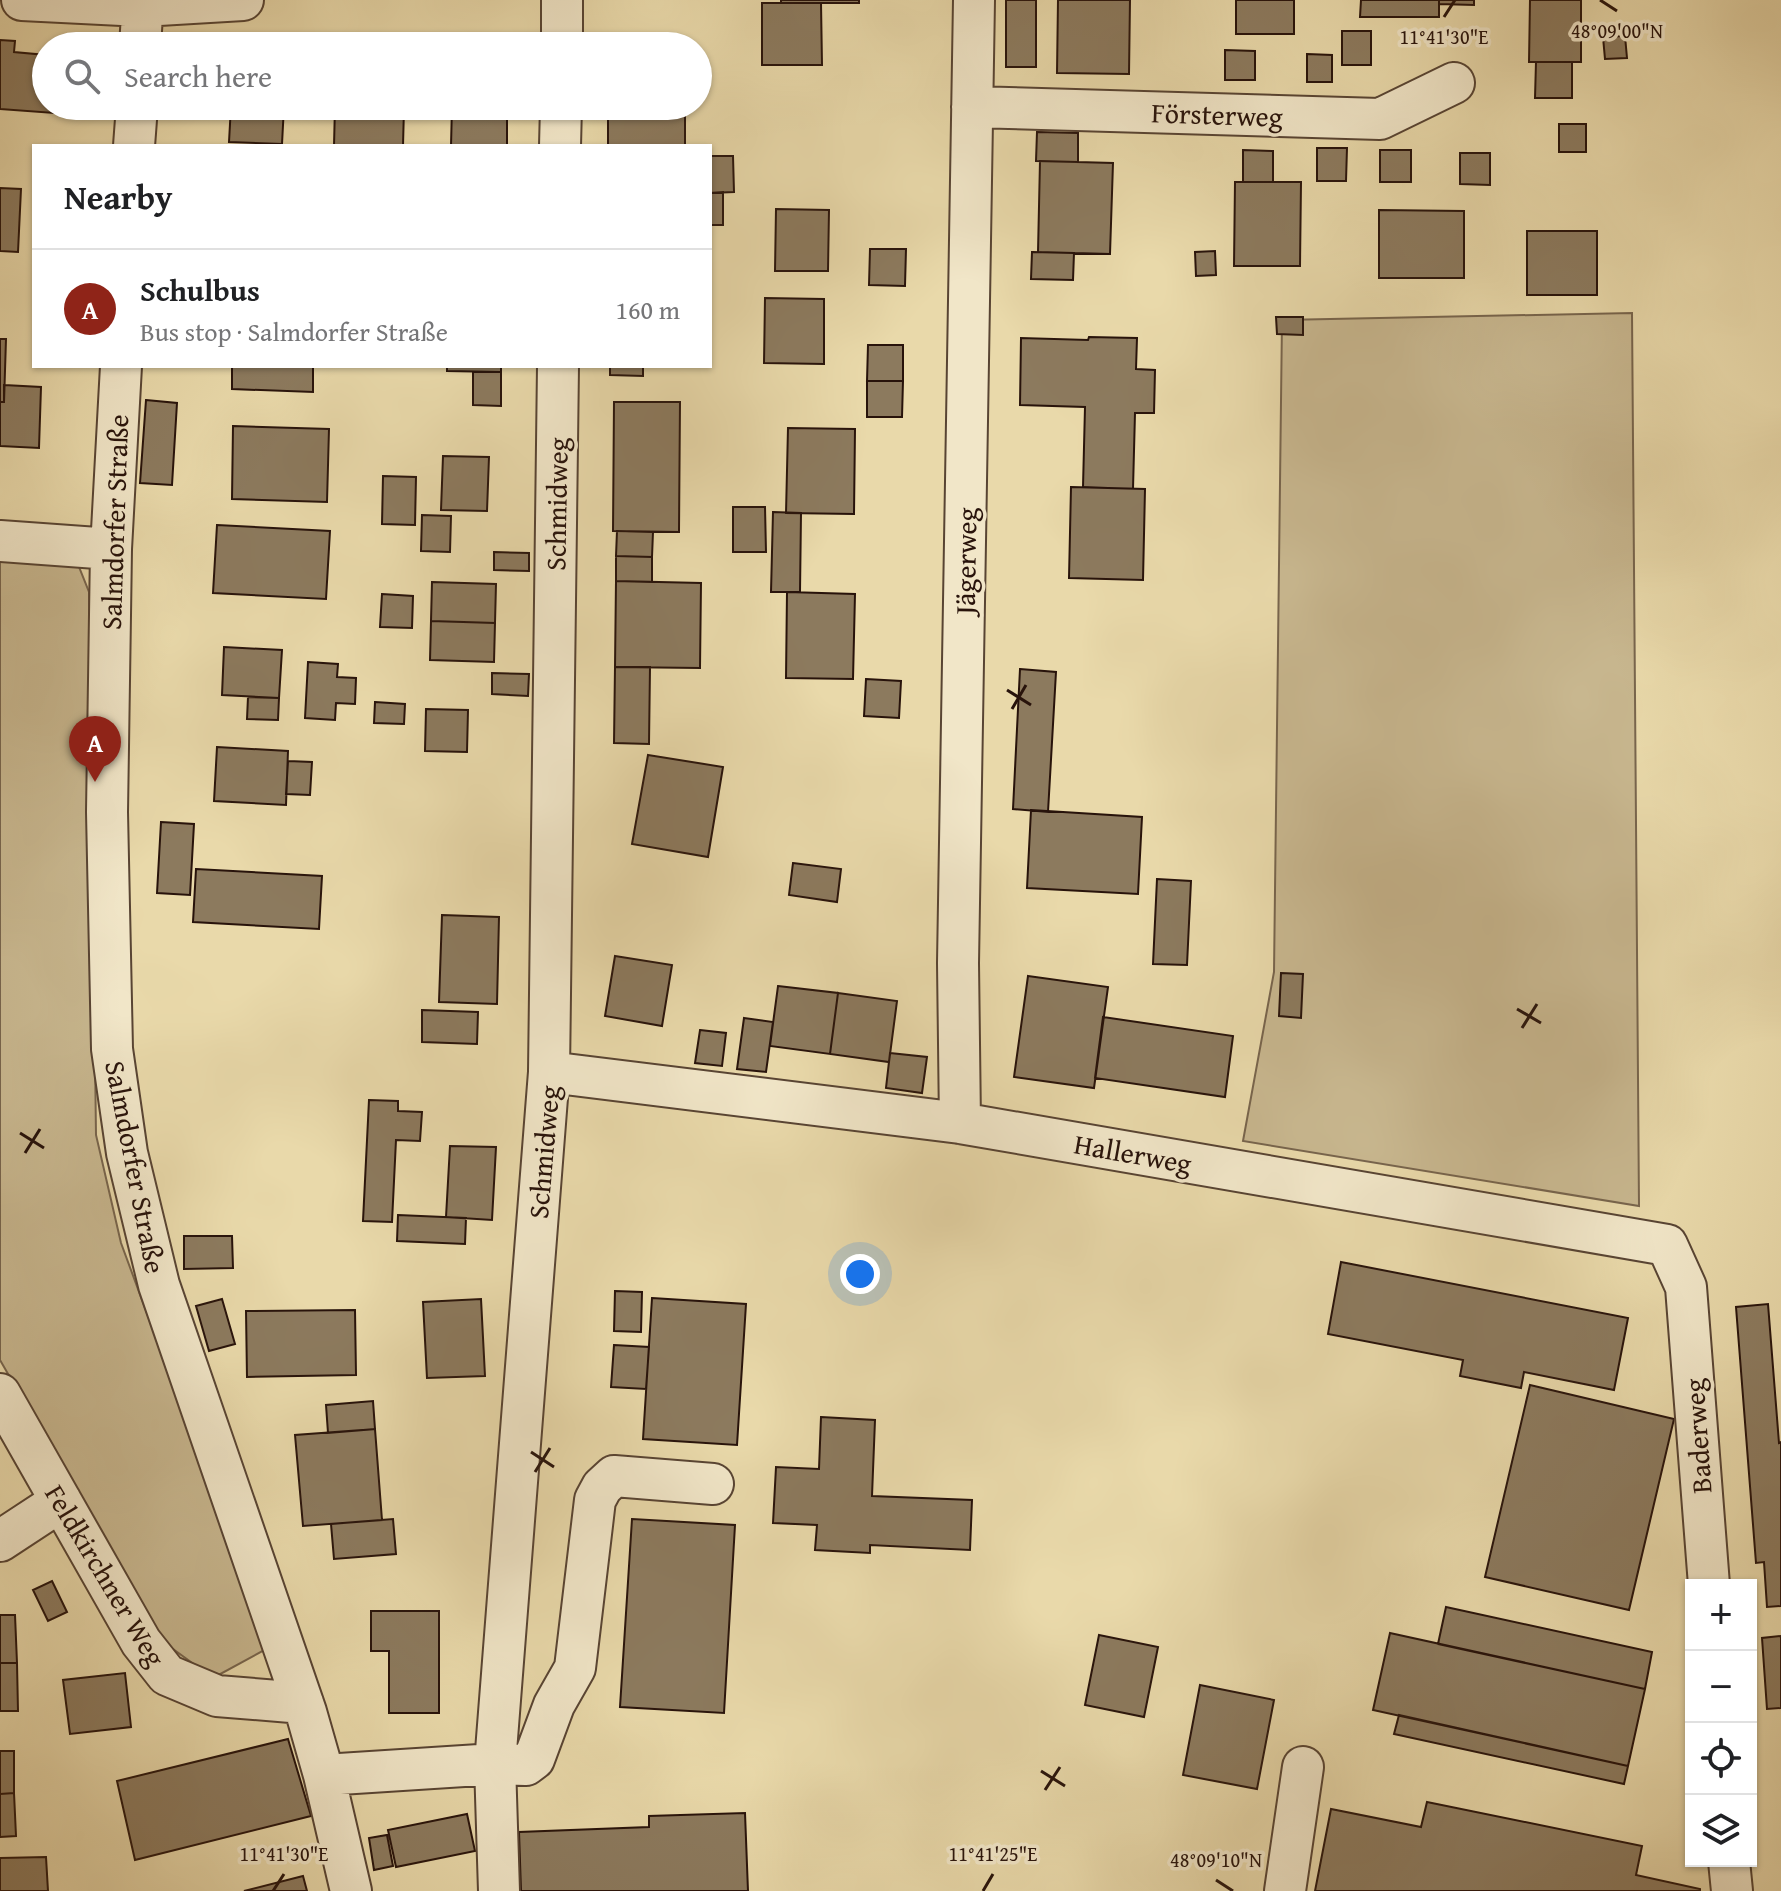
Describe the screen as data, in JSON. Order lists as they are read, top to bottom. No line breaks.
{"streets":{"street":["Försterweg","Schmidweg","Salmdorfer Straße","Jägerweg","Hallerweg","Baderweg","Feldkirchner Weg"]},"crossings":[["Försterweg","Jägerweg"],["Schmidweg","Hallerweg"],["Salmdorfer Straße","Feldkirchner Weg"],["Jägerweg","Hallerweg"],["Hallerweg","Baderweg"]],"page":{"search":"Search here","heading":"Nearby","list":[{"mark":"A","name":"Schulbus","note":"Bus stop · Salmdorfer Straße","value":"160 m"}],"pins":"A","map_buttons":["+","−"]},"coordinates":["48°09'00\"N","11°41'30\"E","11°41'25\"E","48°09'10\"N"]}
